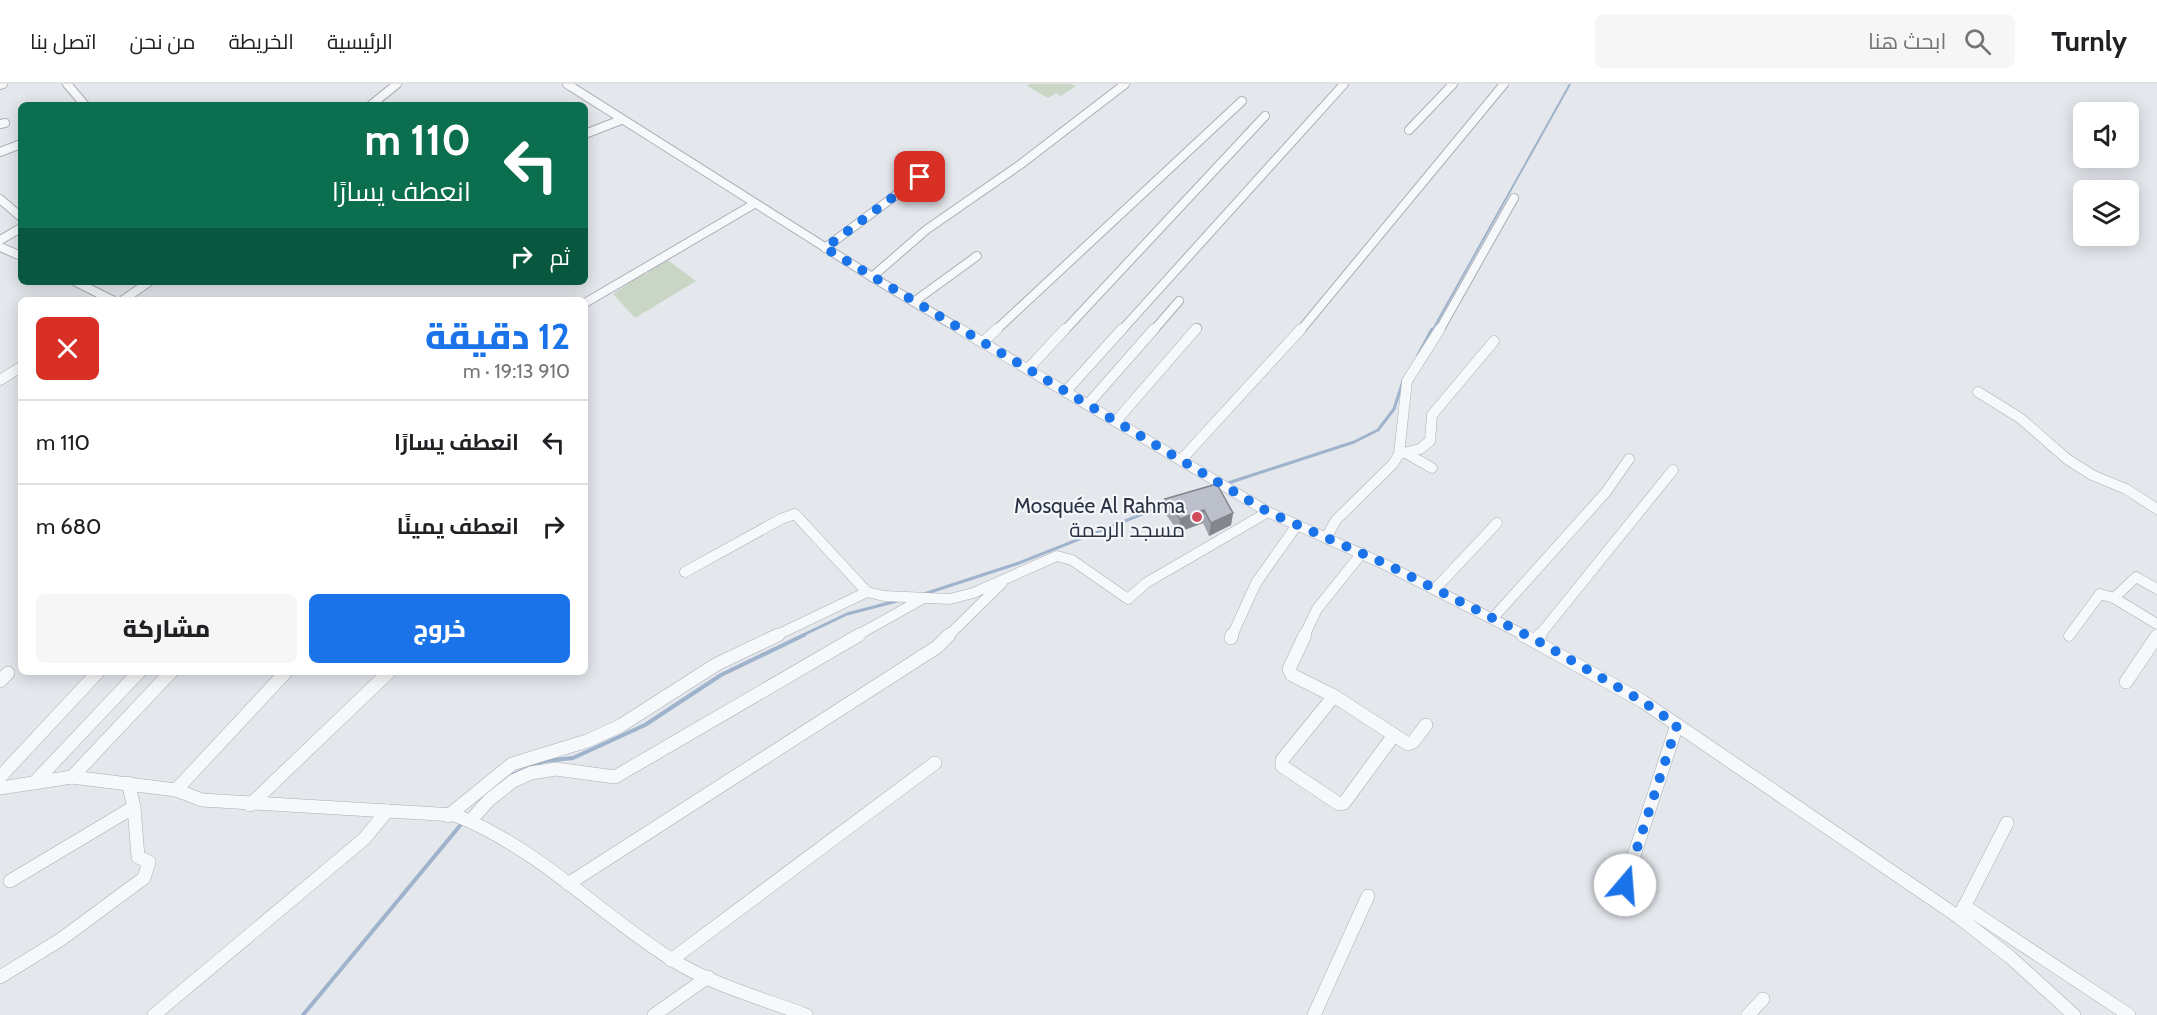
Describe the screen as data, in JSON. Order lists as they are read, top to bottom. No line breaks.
{"places":["Mosquée Al Rahma مسجد الرحمة"],"page":{"header":"Turnly","search":"ابحث هنا","nav":["الرئيسية","الخريطة","من نحن","اتصل بنا"],"turn":["110 m","انعطف يسارًا"],"then":"ثم","heading":["12 دقيقة","910 m · 19:13"],"list":[{"name":"انعطف يسارًا","value":"110 m"},{"name":"انعطف يمينًا","value":"680 m"}],"buttons":["خروج","مشاركة"]}}
